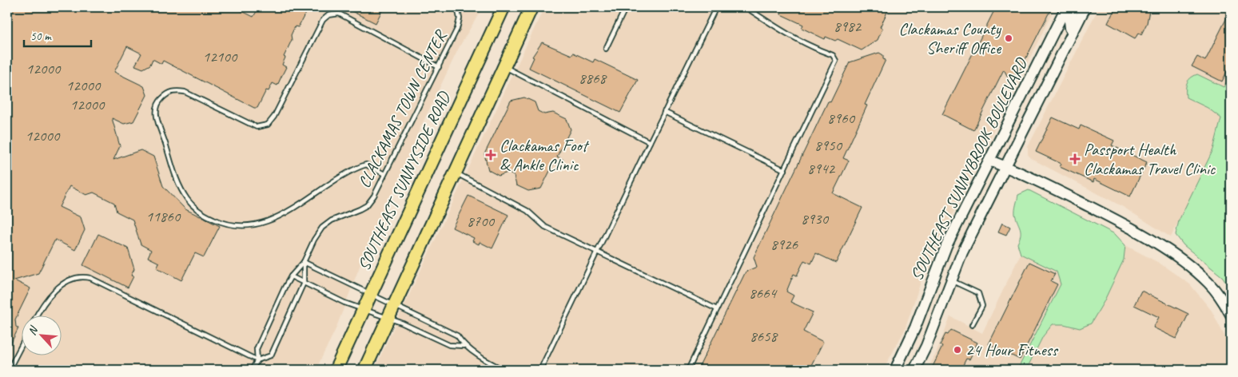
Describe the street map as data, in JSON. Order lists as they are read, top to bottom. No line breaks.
{"streets":{"main road":["SOUTHEAST SUNNYBROOK BOULEVARD","SOUTHEAST SUNNYSIDE ROAD"],"lane":["CLACKAMAS TOWN CENTER"]},"places":{"other":["Clackamas County Sheriff Office","24 Hour Fitness"],"health":["Clackamas Foot & Ankle Clinic","Passport Health Clackamas Travel Clinic"]},"house_numbers":["8982","12100","12000","8868","12000","12000","8960","12000","8950","8942","11860","8930","8700","8926","8664","8658"],"scale_bar":"50 m","north":"top left"}
